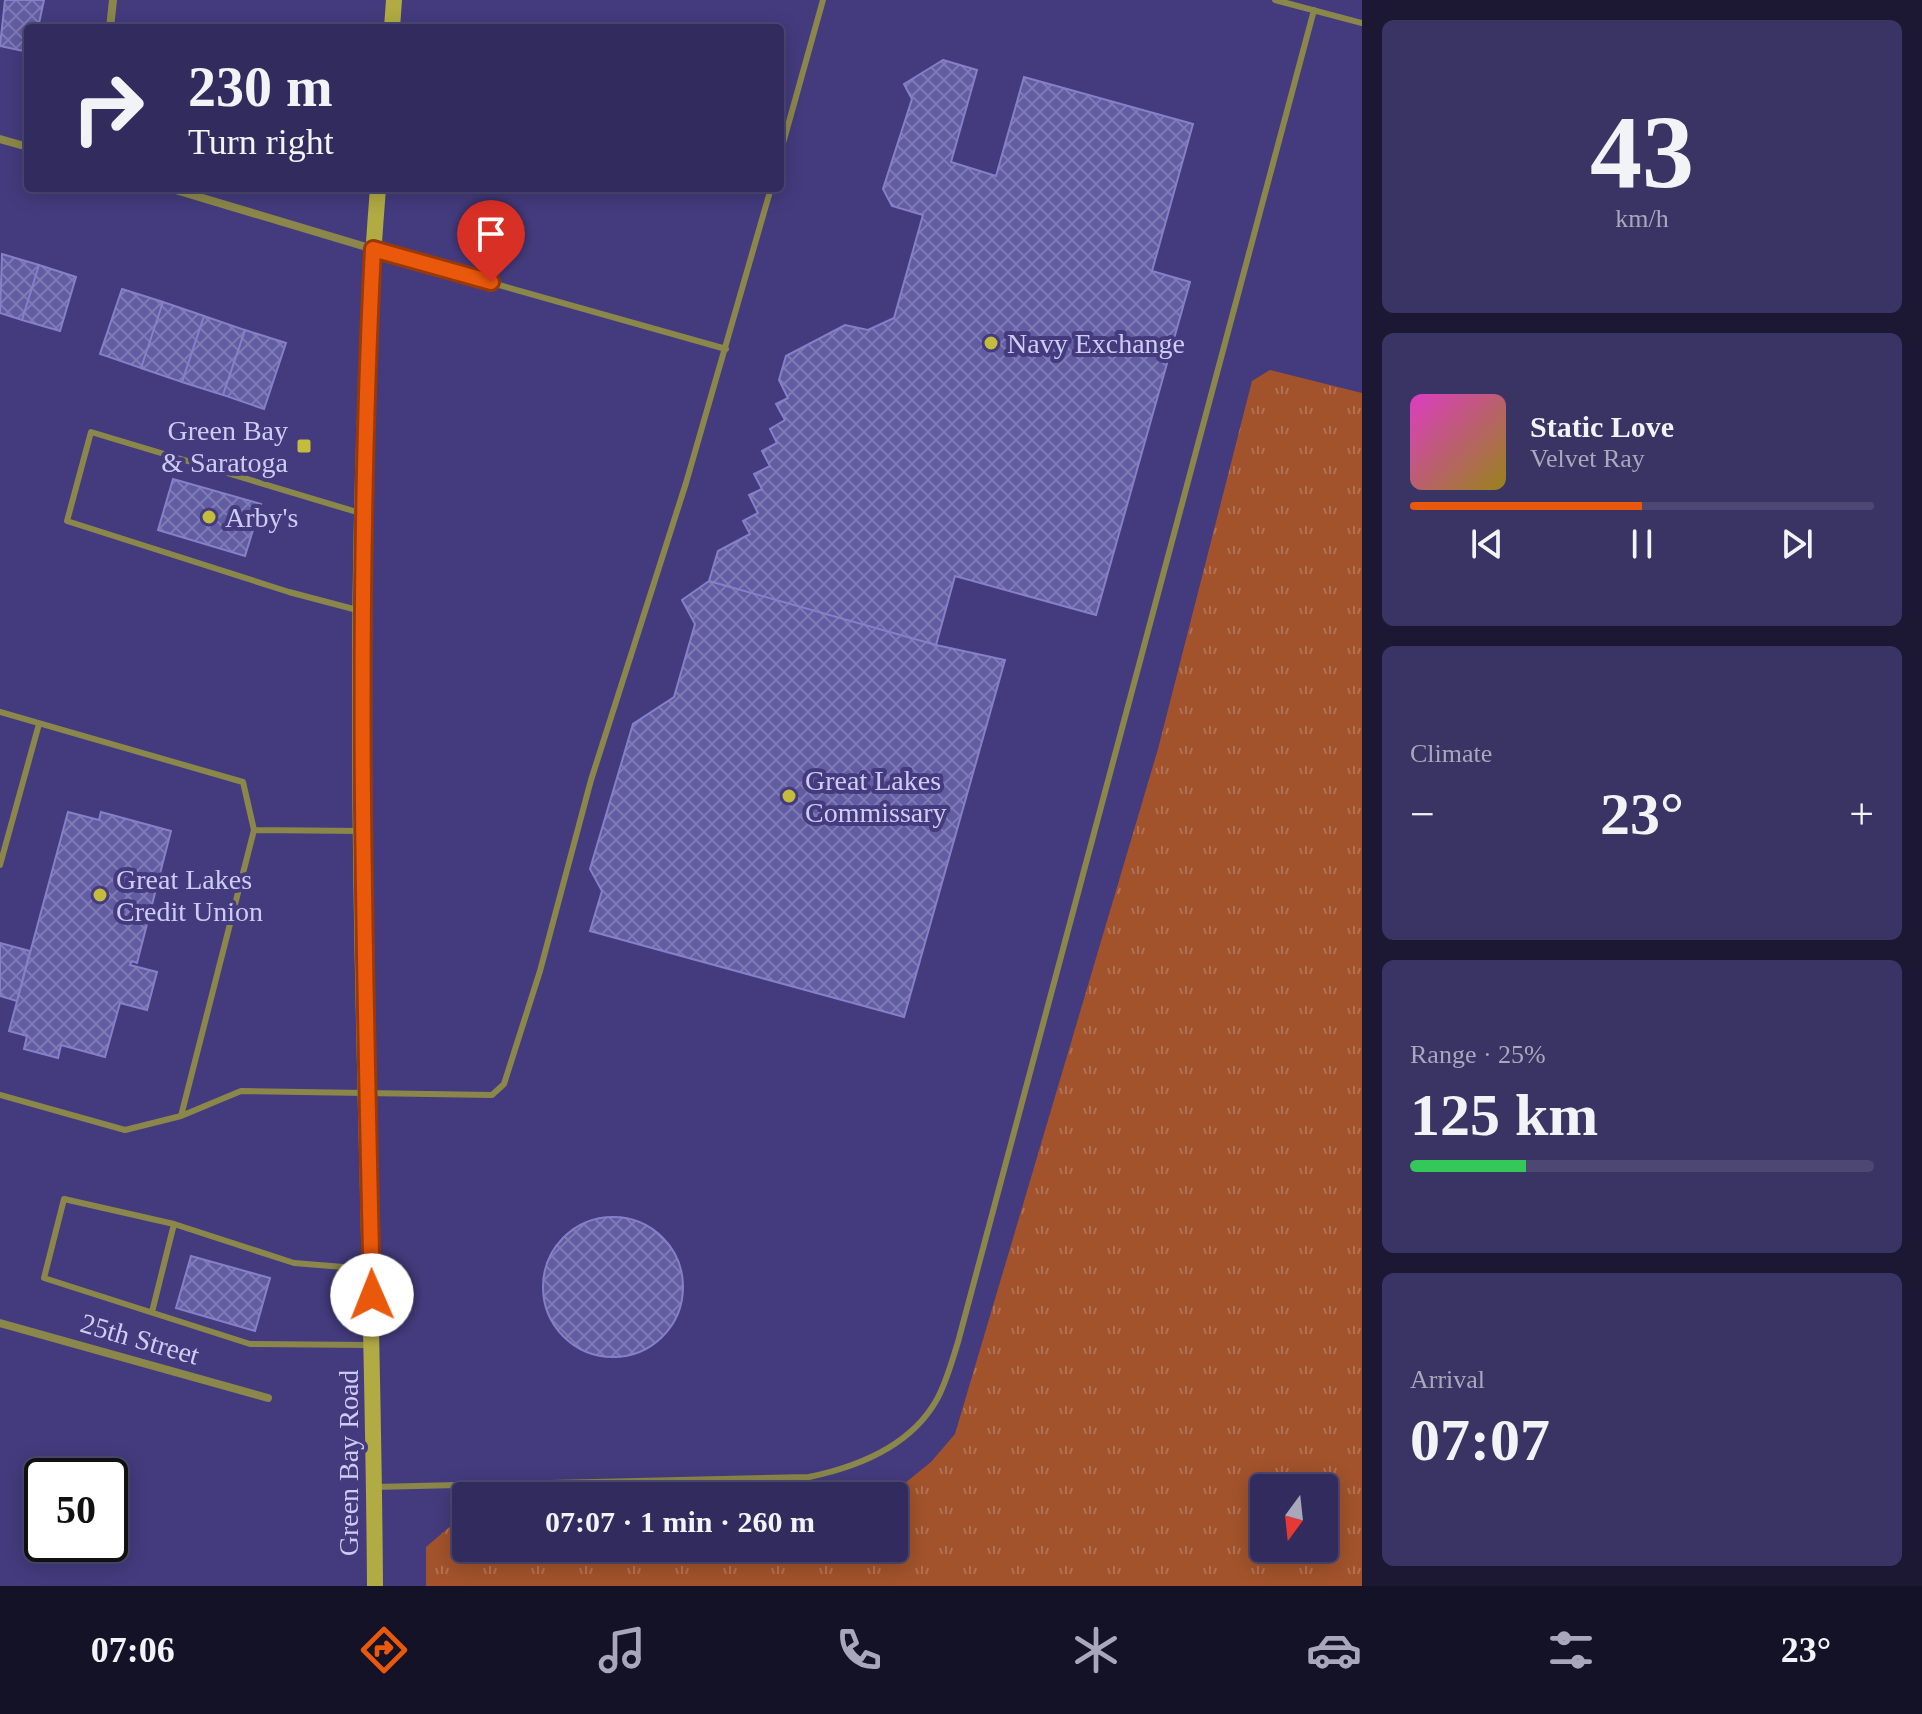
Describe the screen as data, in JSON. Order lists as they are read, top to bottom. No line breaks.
{"streets":{"main road":["Green Bay Road"],"street":["25th Street"]},"places":{"other":["Navy Exchange","Arby's","Great Lakes Commissary","Great Lakes Credit Union"],"transit":["Green Bay & Saratoga"]},"north":"bottom","page":{"tile":[["43","km/h"],"Climate",["Range · 25%","125 km"],["Arrival","07:07"]],"turn":["230 m","Turn right"],"song":["Static Love","Velvet Ray"],"heat":["−","23°","+"],"limit":"50","trip":"07:07 · 1 min · 260 m","tabs":["07:06","23°"]}}
